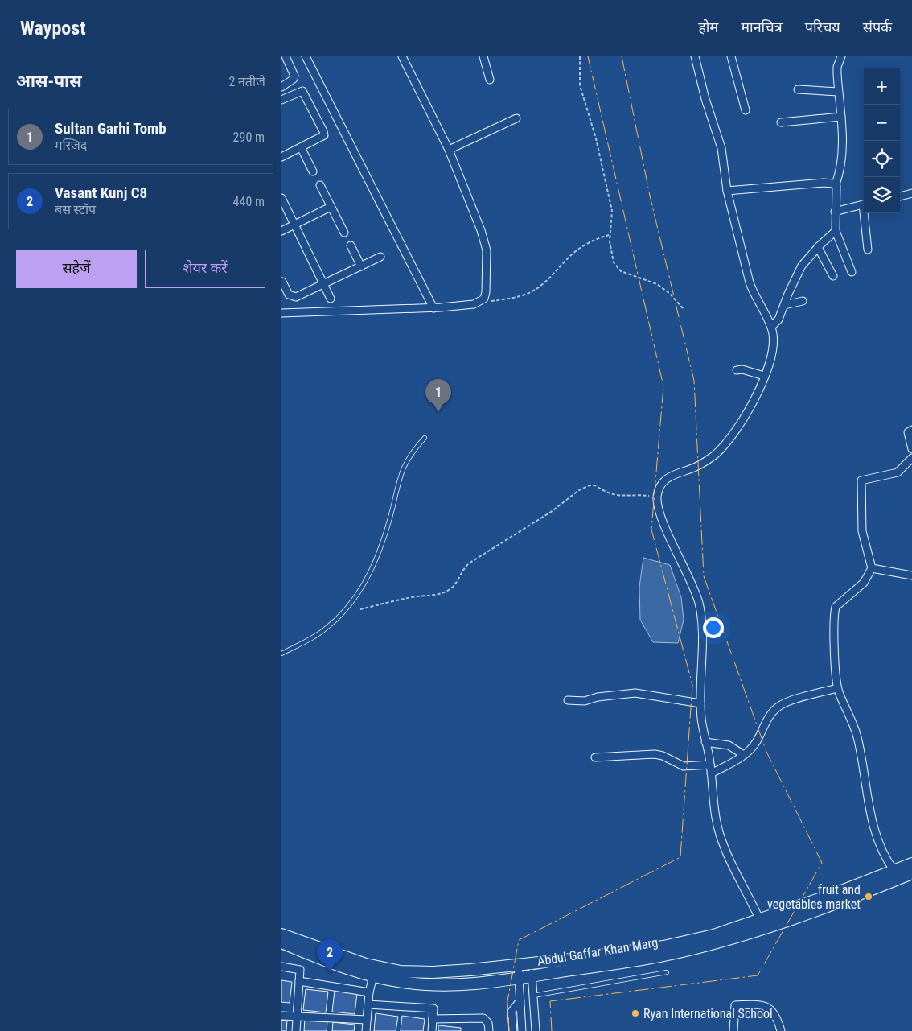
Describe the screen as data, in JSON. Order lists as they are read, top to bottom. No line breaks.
{"streets":{"main road":["Abdul Gaffar Khan Marg"]},"places":["fruit and vegetables market","Ryan International School"],"page":{"header":"Waypost","nav":["होम","मानचित्र","परिचय","संपर्क"],"heading":["आस-पास","2 नतीजे"],"map_buttons":["+","−"],"list":[{"mark":"1","name":"Sultan Garhi Tomb","note":"मस्जिद","value":"290 m"},{"mark":"2","name":"Vasant Kunj C8","note":"बस स्टॉप","value":"440 m"}],"buttons":["सहेजें","शेयर करें"],"pins":["1","2"]}}
